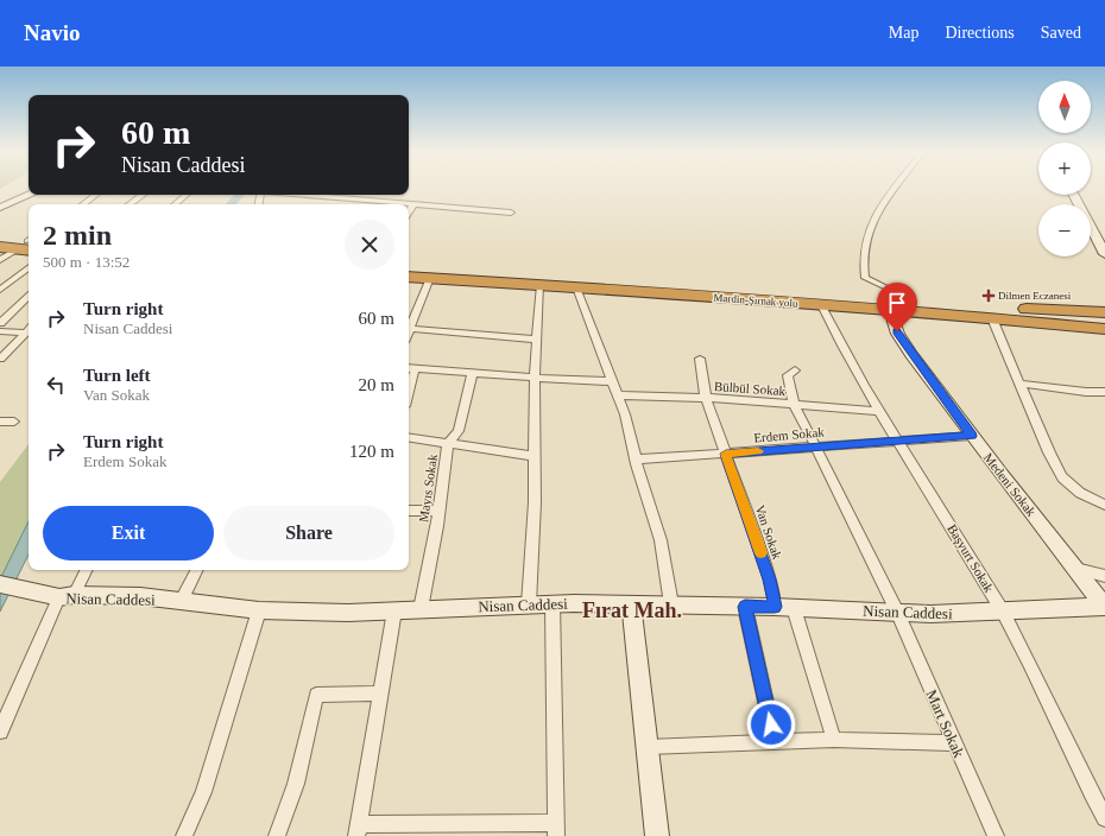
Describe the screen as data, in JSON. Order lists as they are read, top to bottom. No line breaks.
{"streets":{"highway":["Mardin-Şırnak yolu"],"street":["Bülbül Sokak","Erdem Sokak","Medeni Sokak","Mayıs Sokak","Van Sokak","Başyurt Sokak","Nisan Caddesi","Mart Sokak"]},"crossings":[["Mardin-Şırnak yolu","Medeni Sokak"],["Mardin-Şırnak yolu","Başyurt Sokak"],["Bülbül Sokak","Van Sokak"],["Bülbül Sokak","Başyurt Sokak"],["Bülbül Sokak","Mart Sokak"],["Erdem Sokak","Medeni Sokak"],["Erdem Sokak","Van Sokak"],["Erdem Sokak","Başyurt Sokak"],["Erdem Sokak","Mart Sokak"],["Medeni Sokak","Nisan Caddesi"],["Mayıs Sokak","Nisan Caddesi"],["Van Sokak","Nisan Caddesi"],["Başyurt Sokak","Nisan Caddesi"],["Nisan Caddesi","Mart Sokak"]],"districts":["Fırat Mah."],"places":{"health":["Dilmen Eczanesi"]},"north":"top","page":{"header":"Navio","nav":["Map","Directions","Saved"],"map_buttons":["+","−"],"turn":["60 m","Nisan Caddesi"],"heading":["2 min","500 m · 13:52"],"list":[{"name":"Turn right","note":"Nisan Caddesi","value":"60 m"},{"name":"Turn left","note":"Van Sokak","value":"20 m"},{"name":"Turn right","note":"Erdem Sokak","value":"120 m"}],"buttons":["Exit","Share"]}}
